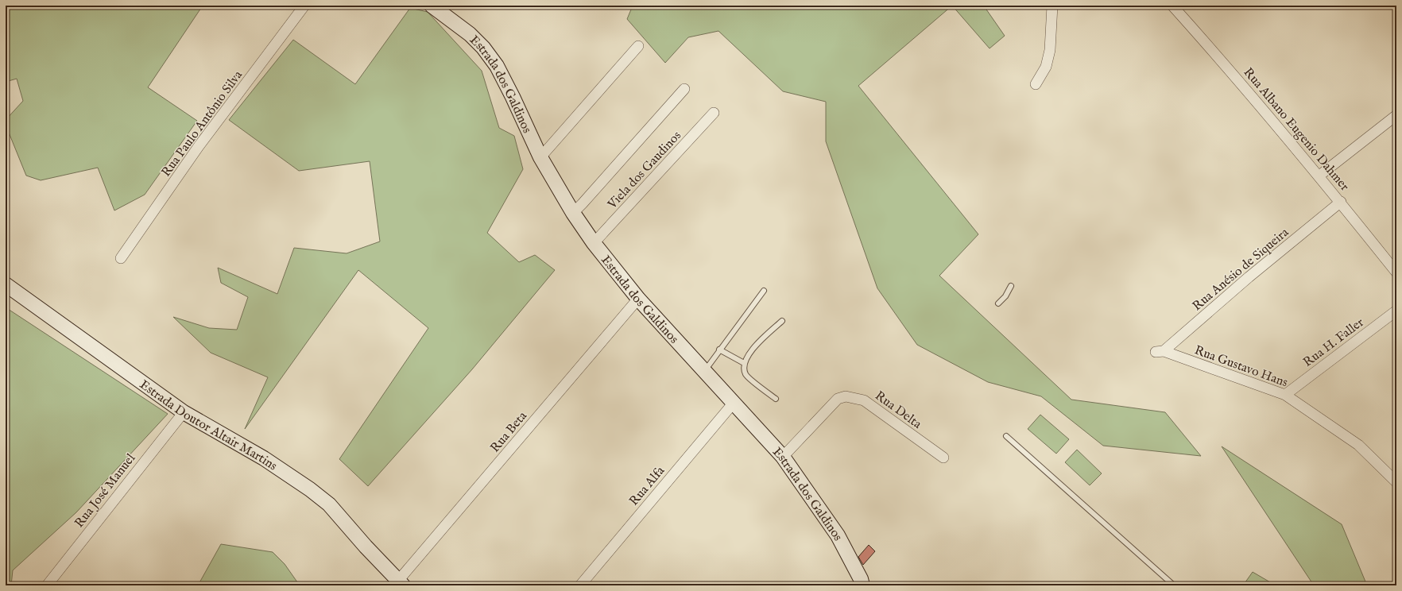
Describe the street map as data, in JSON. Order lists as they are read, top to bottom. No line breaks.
{"streets":{"street":["Estrada dos Galdinos","Rua Paulo Antônio Silva","Rua Albano Eugenio Dahmer","Viela dos Gaudinos","Rua Anésio de Siqueira","Rua H. Faller","Rua Gustavo Hans","Rua Delta","Estrada Doutor Altair Martins","Rua Beta","Rua Alfa","Rua José Manuel"]},"crossings":[["Estrada dos Galdinos","Viela dos Gaudinos"],["Estrada dos Galdinos","Rua Delta"],["Estrada dos Galdinos","Rua Beta"],["Estrada dos Galdinos","Rua Alfa"],["Rua Albano Eugenio Dahmer","Rua Anésio de Siqueira"],["Rua Anésio de Siqueira","Rua Gustavo Hans"],["Rua H. Faller","Rua Gustavo Hans"],["Estrada Doutor Altair Martins","Rua Beta"],["Estrada Doutor Altair Martins","Rua José Manuel"]]}
